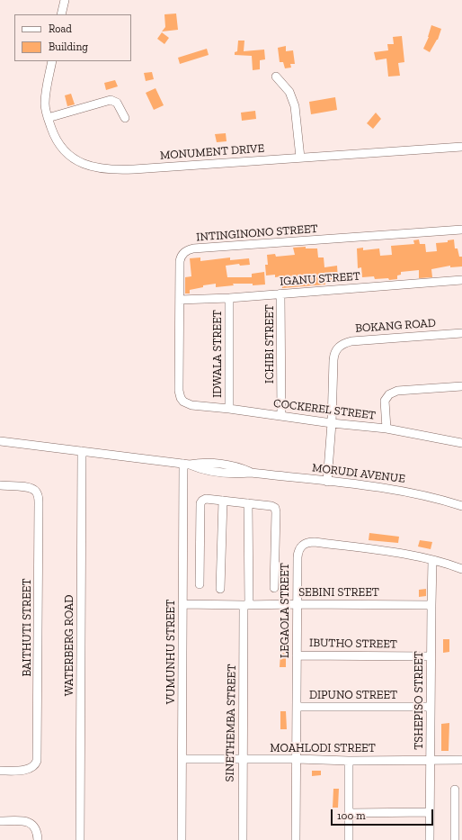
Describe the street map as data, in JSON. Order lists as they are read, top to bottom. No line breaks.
{"streets":{"street":["MONUMENT DRIVE","INTINGINONO STREET","IGANU STREET","BOKANG ROAD","ICHIBI STREET","IDWALA STREET","COCKEREL STREET","MORUDI AVENUE","SEBINI STREET","LEGAOLA STREET","BAITHUTI STREET","IBUTHO STREET","WATERBERG ROAD","VUMUNHU STREET","DIPUNO STREET","TSHEPISO STREET","SINETHEMBA STREET","MOAHLODI STREET"]},"crossings":[["INTINGINONO STREET","IGANU STREET"],["INTINGINONO STREET","COCKEREL STREET"],["IGANU STREET","ICHIBI STREET"],["IGANU STREET","IDWALA STREET"],["BOKANG ROAD","COCKEREL STREET"],["BOKANG ROAD","MORUDI AVENUE"],["ICHIBI STREET","COCKEREL STREET"],["IDWALA STREET","COCKEREL STREET"],["MORUDI AVENUE","WATERBERG ROAD"],["MORUDI AVENUE","VUMUNHU STREET"],["SEBINI STREET","LEGAOLA STREET"],["SEBINI STREET","VUMUNHU STREET"],["SEBINI STREET","TSHEPISO STREET"],["SEBINI STREET","SINETHEMBA STREET"],["LEGAOLA STREET","IBUTHO STREET"],["LEGAOLA STREET","DIPUNO STREET"],["LEGAOLA STREET","TSHEPISO STREET"],["LEGAOLA STREET","MOAHLODI STREET"],["IBUTHO STREET","TSHEPISO STREET"],["VUMUNHU STREET","MOAHLODI STREET"],["DIPUNO STREET","TSHEPISO STREET"],["TSHEPISO STREET","MOAHLODI STREET"],["SINETHEMBA STREET","MOAHLODI STREET"]],"legend":["Road","Building"],"scale_bar":"100 m"}
